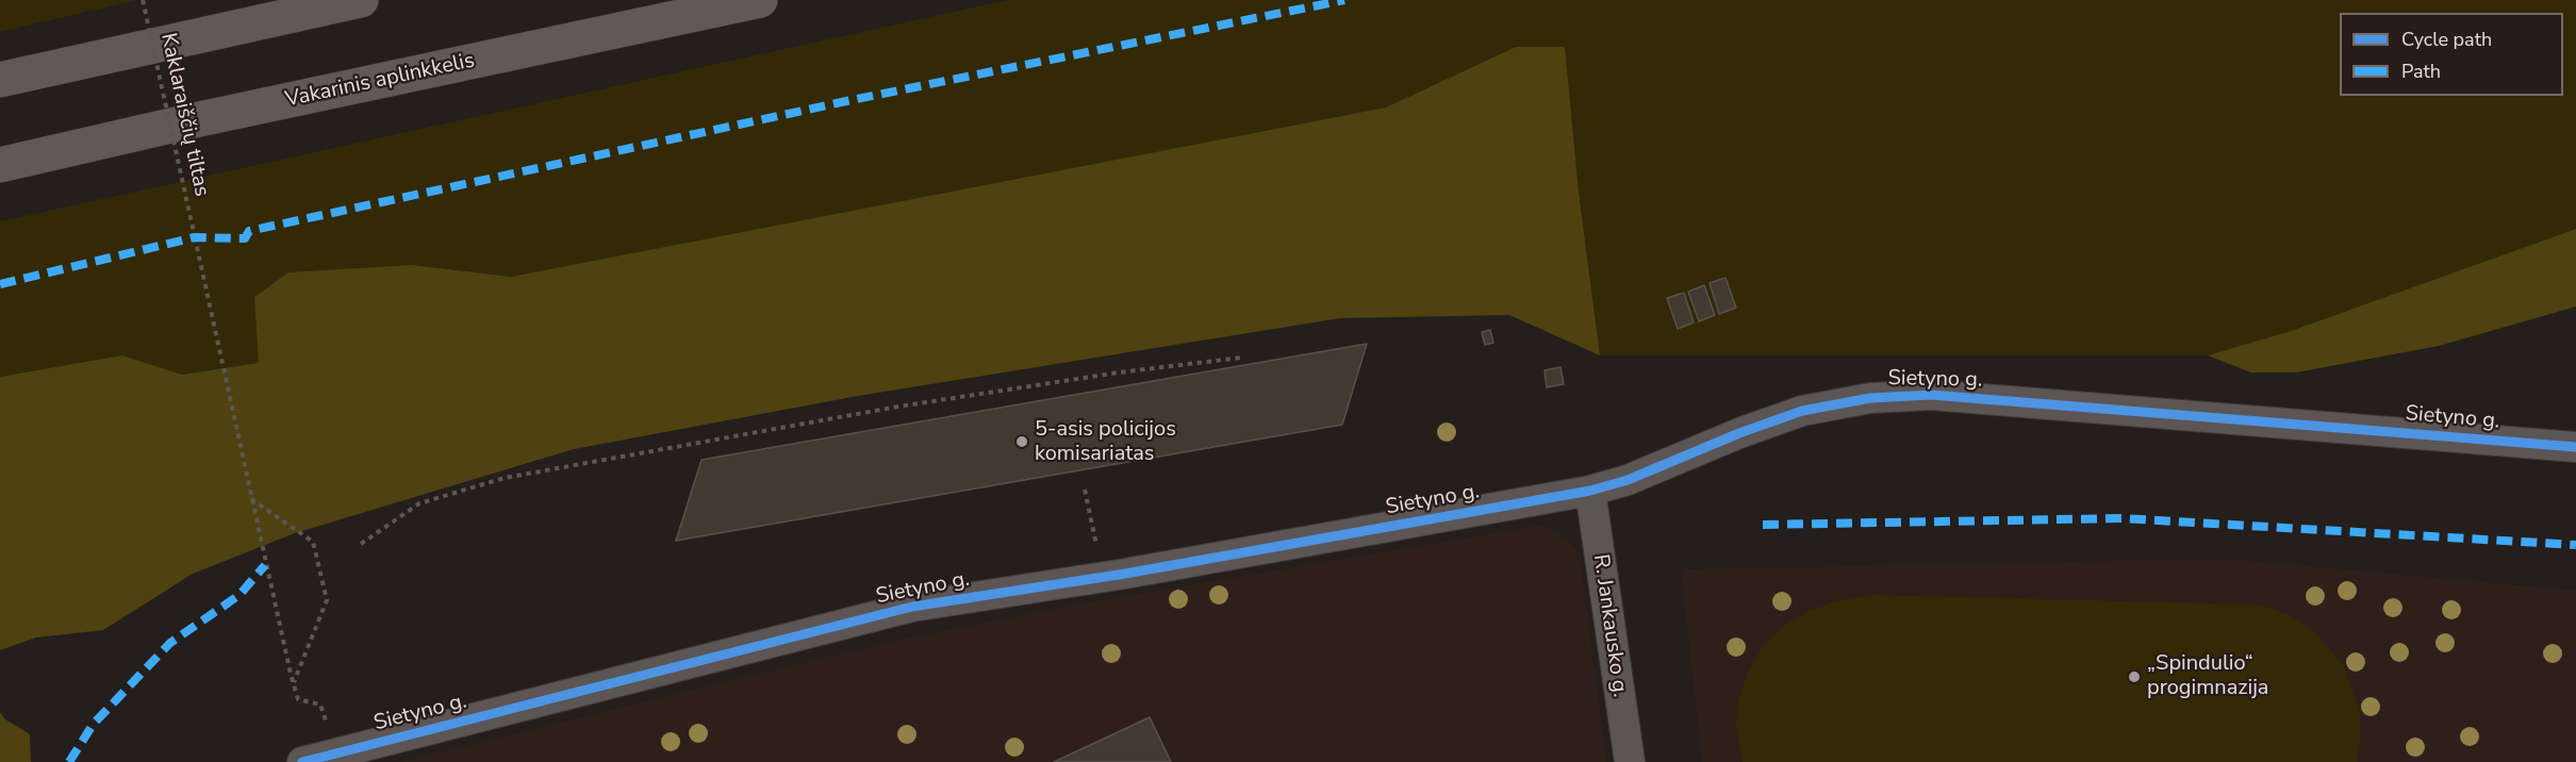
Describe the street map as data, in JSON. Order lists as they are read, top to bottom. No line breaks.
{"streets":{"highway":["Vakarinis aplinkkelis"],"street":["Sietyno g.","R. Jankausko g."],"path":["Kaklaraiščių tiltas"]},"crossings":[["Sietyno g.","R. Jankausko g."]],"places":["5-asis policijos komisariatas","„Spindulio“ progimnazija"],"legend":["Cycle path","Path"]}
